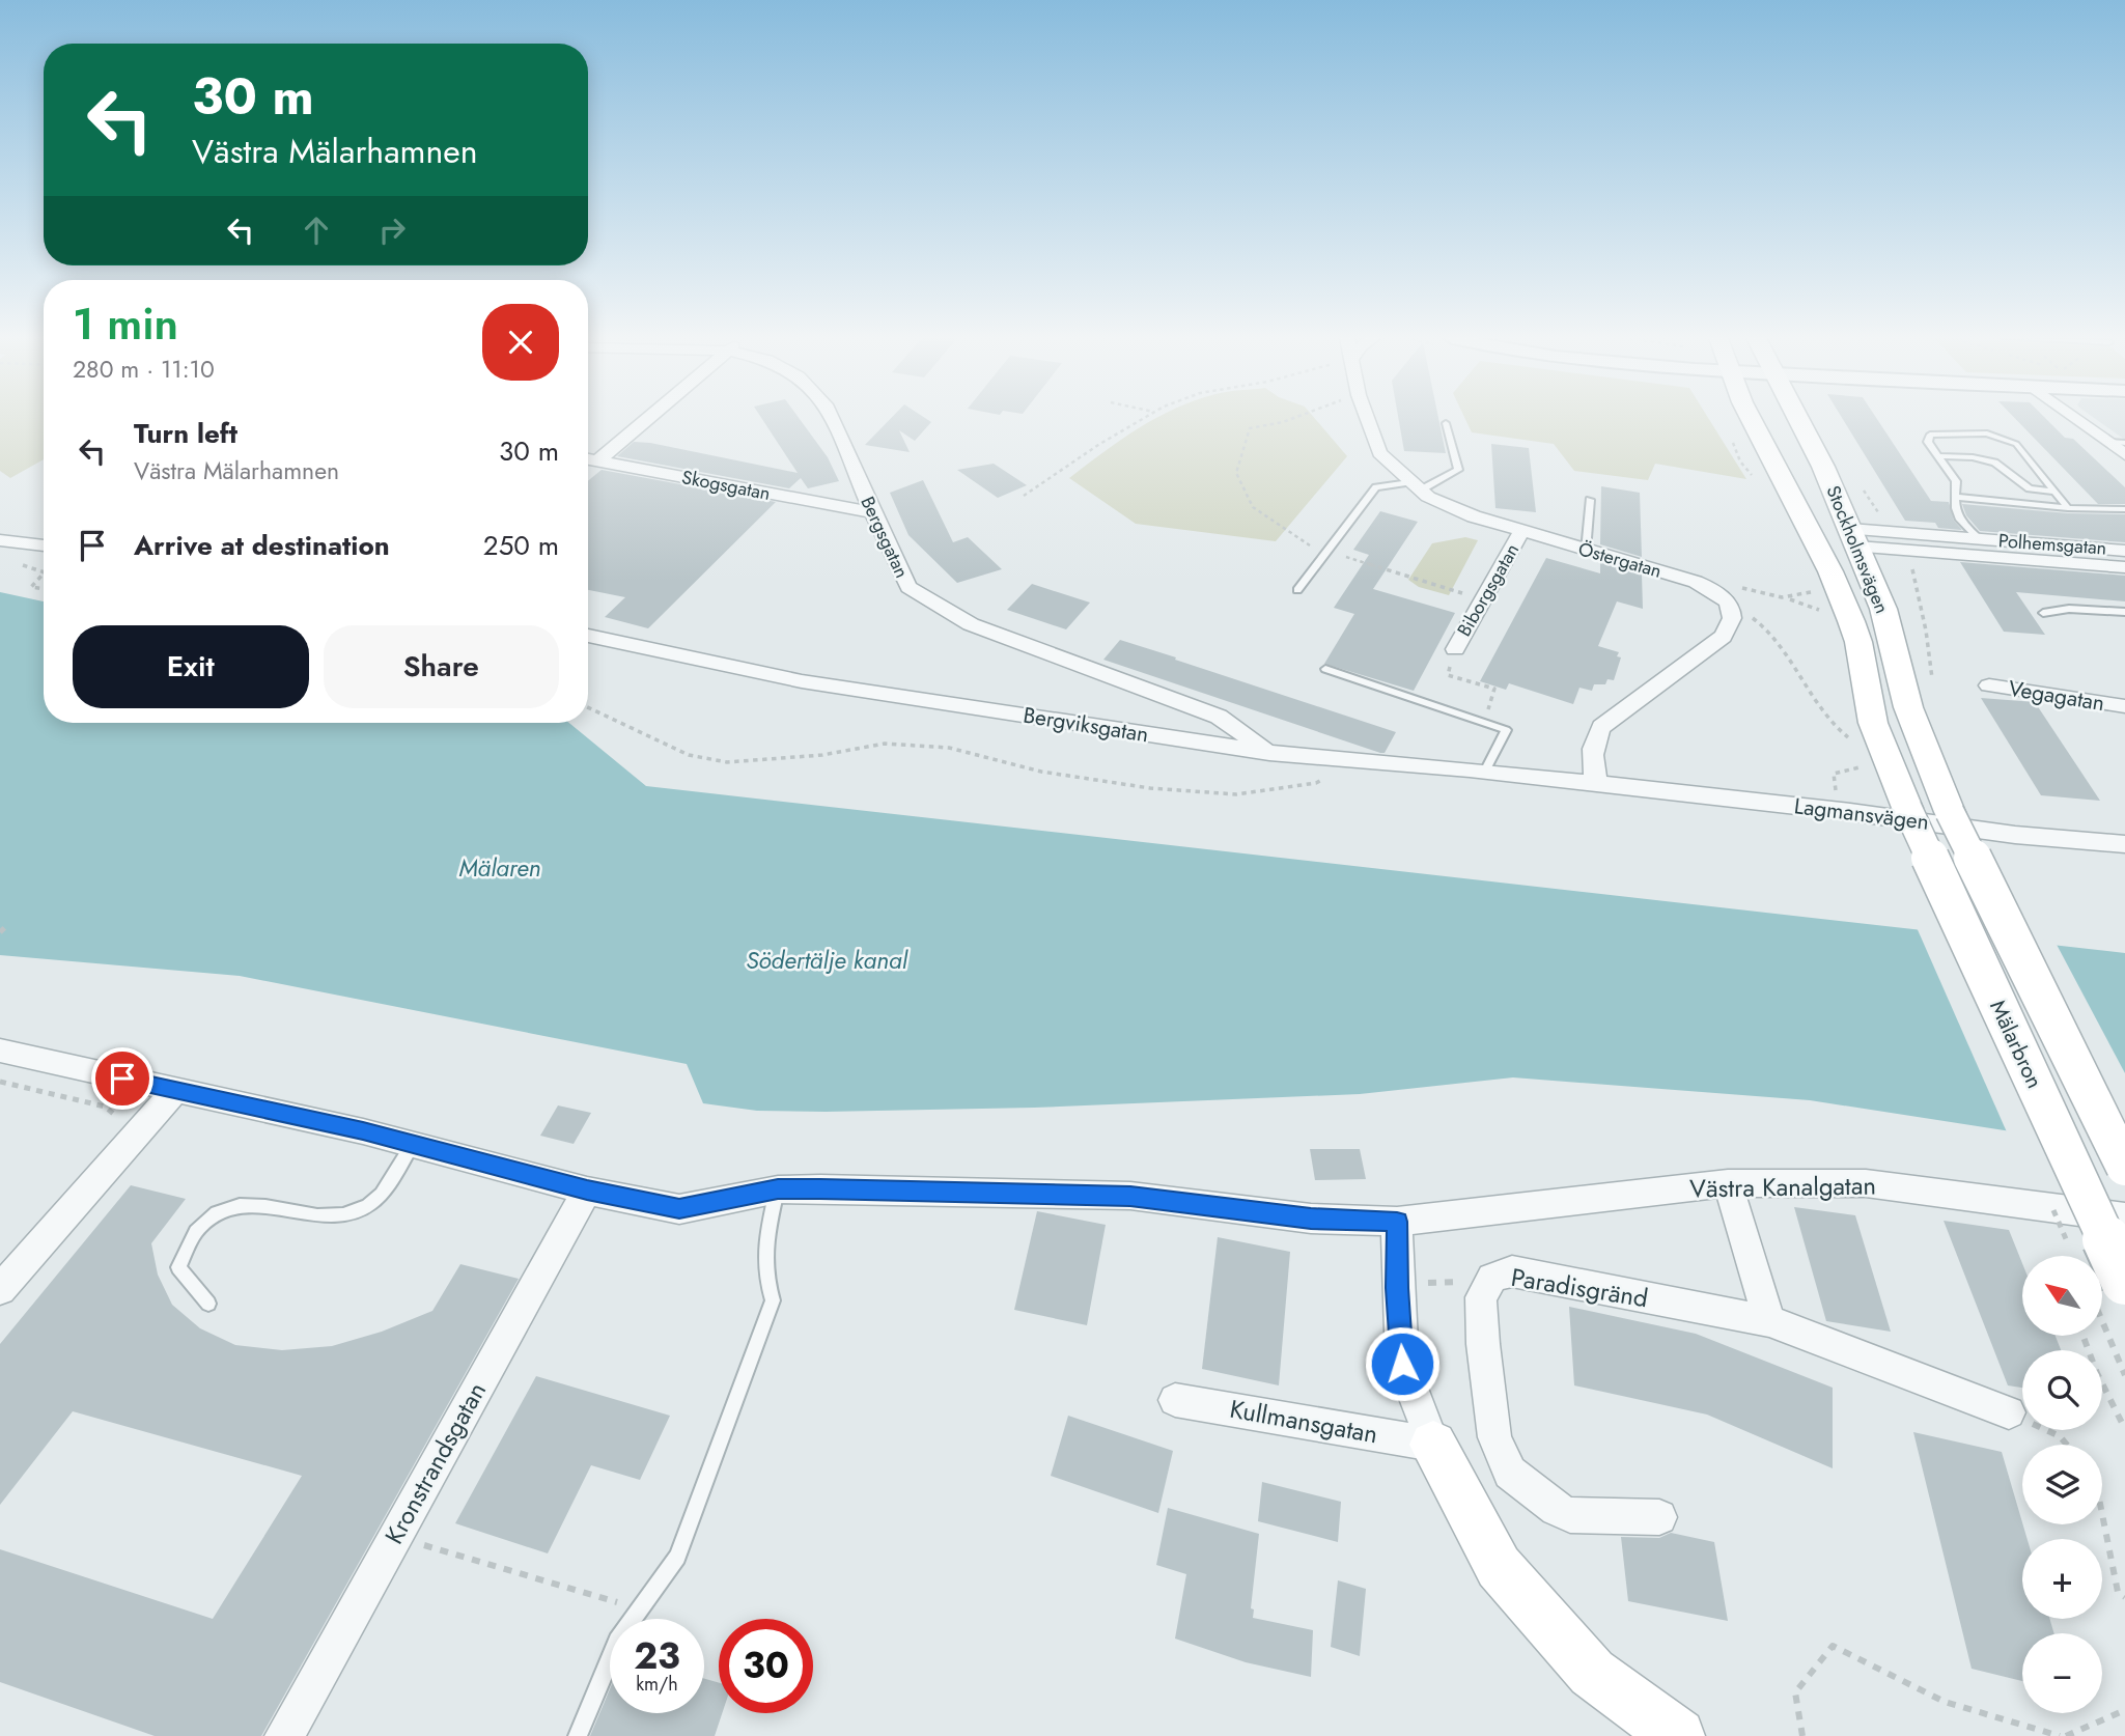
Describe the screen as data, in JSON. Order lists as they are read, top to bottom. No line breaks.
{"streets":{"main road":["Stockholmsvägen","Mälarbron"],"street":["Skogsgatan","Bergsgatan","Polhemsgatan","Östergatan","Biborgsgatan","Vegagatan","Bergviksgatan","Lagmansvägen","Västra Kanalgatan","Paradisgränd","Kullmansgatan","Kronstrandsgatan"]},"crossings":[["Skogsgatan","Bergsgatan"],["Bergsgatan","Bergviksgatan"],["Polhemsgatan","Stockholmsvägen"],["Stockholmsvägen","Mälarbron"],["Östergatan","Biborgsgatan"],["Bergviksgatan","Lagmansvägen"]],"water":["Mälaren","Södertälje kanal"],"north":"top left","page":{"turn":["30 m","Västra Mälarhamnen"],"heading":["1 min","280 m · 11:10"],"list":[{"name":"Turn left","note":"Västra Mälarhamnen","value":"30 m"},{"name":"Arrive at destination","value":"250 m"}],"buttons":["Exit","Share"],"map_buttons":["+","−"],"speed":"23 km/h","limit":"30"}}
